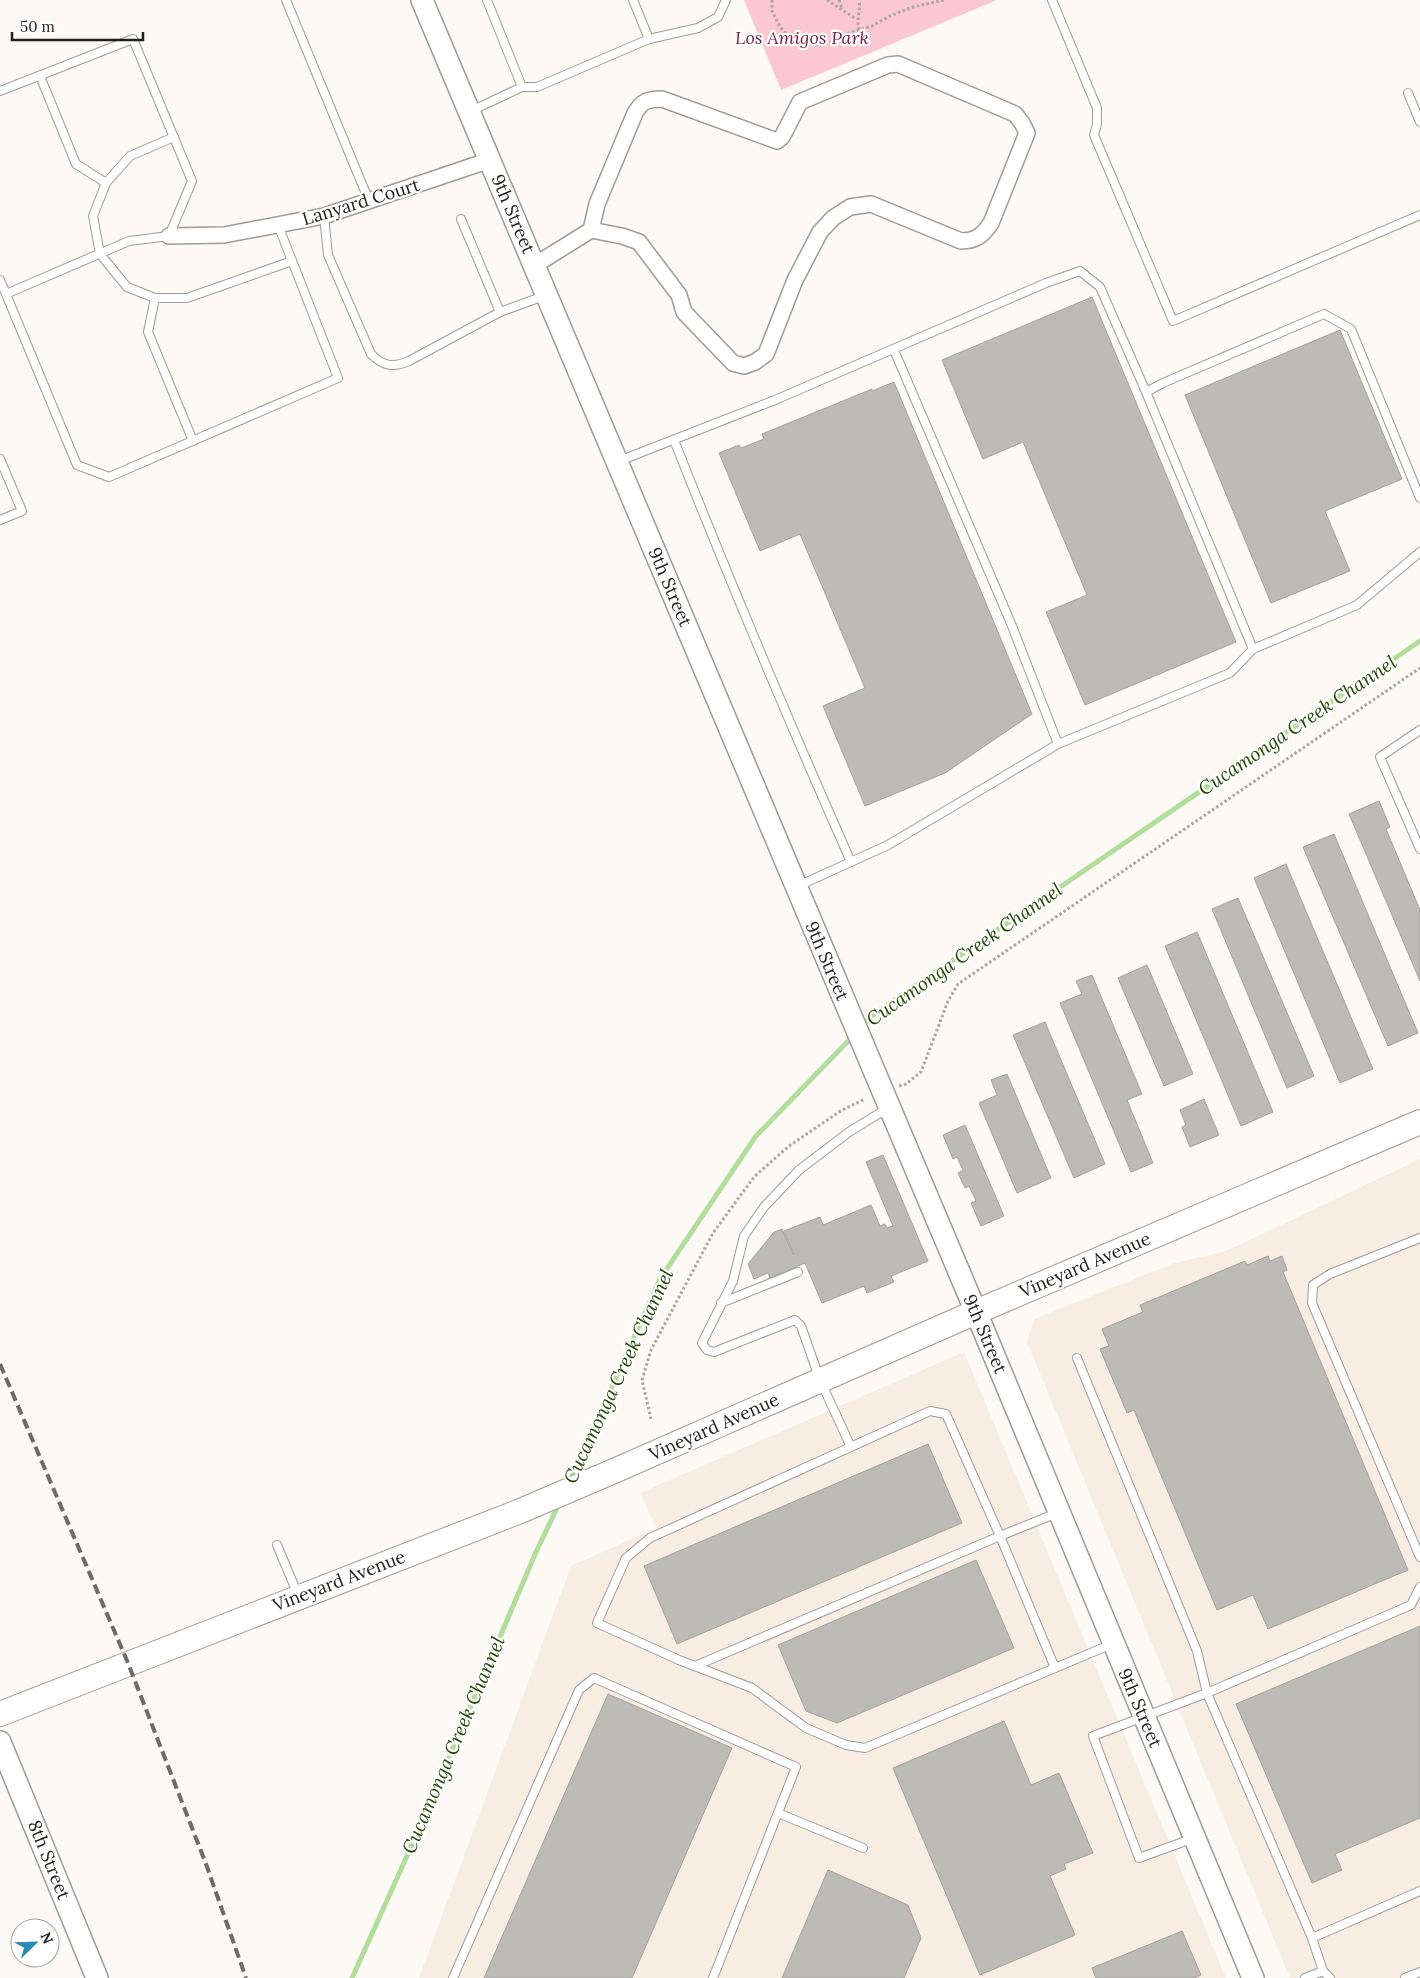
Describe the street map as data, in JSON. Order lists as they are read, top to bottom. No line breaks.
{"streets":{"main road":["Vineyard Avenue"],"street":["Lanyard Court","9th Street","8th Street"]},"crossings":[["Lanyard Court","9th Street"],["9th Street","Vineyard Avenue"]],"water":["Cucamonga Creek Channel"],"parks":["Los Amigos Park"],"scale_bar":"50 m","north":"top right"}
